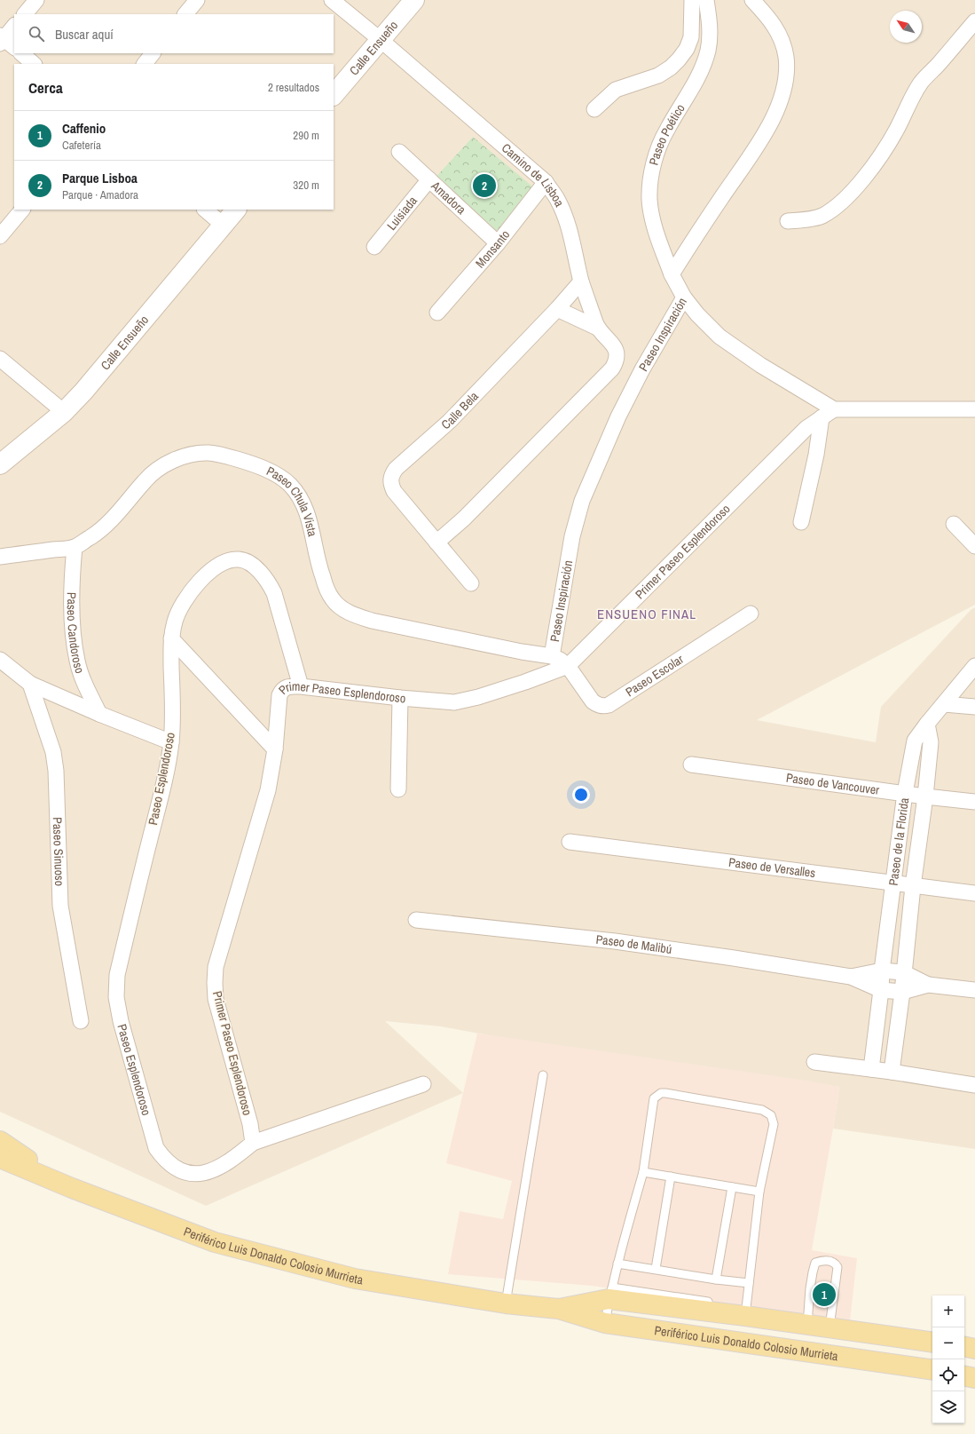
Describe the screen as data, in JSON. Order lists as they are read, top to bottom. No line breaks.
{"streets":{"main road":["Periférico Luis Donaldo Colosio Murrieta"],"street":["Calle Ensueño","Paseo Poético","Camino de Lisboa","Amadora","Luisiada","Monsanto","Paseo Inspiración","Calle Bela","Paseo Chula Vista","Primer Paseo Esplendoroso","Paseo Candoroso","Paseo Escolar","Paseo Esplendoroso","Paseo de Vancouver","Paseo de la Florida","Paseo Sinuoso","Paseo de Versalles","Paseo de Malibú"]},"crossings":[["Calle Ensueño","Camino de Lisboa"],["Paseo Poético","Paseo Inspiración"],["Camino de Lisboa","Monsanto"],["Camino de Lisboa","Calle Bela"],["Amadora","Luisiada"],["Amadora","Monsanto"],["Paseo Inspiración","Paseo Chula Vista"],["Paseo Inspiración","Primer Paseo Esplendoroso"],["Paseo Inspiración","Paseo Escolar"],["Paseo Chula Vista","Primer Paseo Esplendoroso"],["Paseo Chula Vista","Paseo Candoroso"],["Paseo Chula Vista","Paseo Escolar"],["Primer Paseo Esplendoroso","Paseo Escolar"],["Primer Paseo Esplendoroso","Paseo Esplendoroso"],["Paseo de Vancouver","Paseo de la Florida"],["Paseo de la Florida","Paseo de Versalles"],["Paseo de la Florida","Paseo de Malibú"]],"districts":["ENSUENO FINAL"],"north":"top left","page":{"search":"Buscar aquí","heading":["Cerca","2 resultados"],"list":[{"mark":"1","name":"Caffenio","note":"Cafetería","value":"290 m"},{"mark":"2","name":"Parque Lisboa","note":"Parque · Amadora","value":"320 m"}],"pins":["2","1"],"map_buttons":["+","−"]}}
